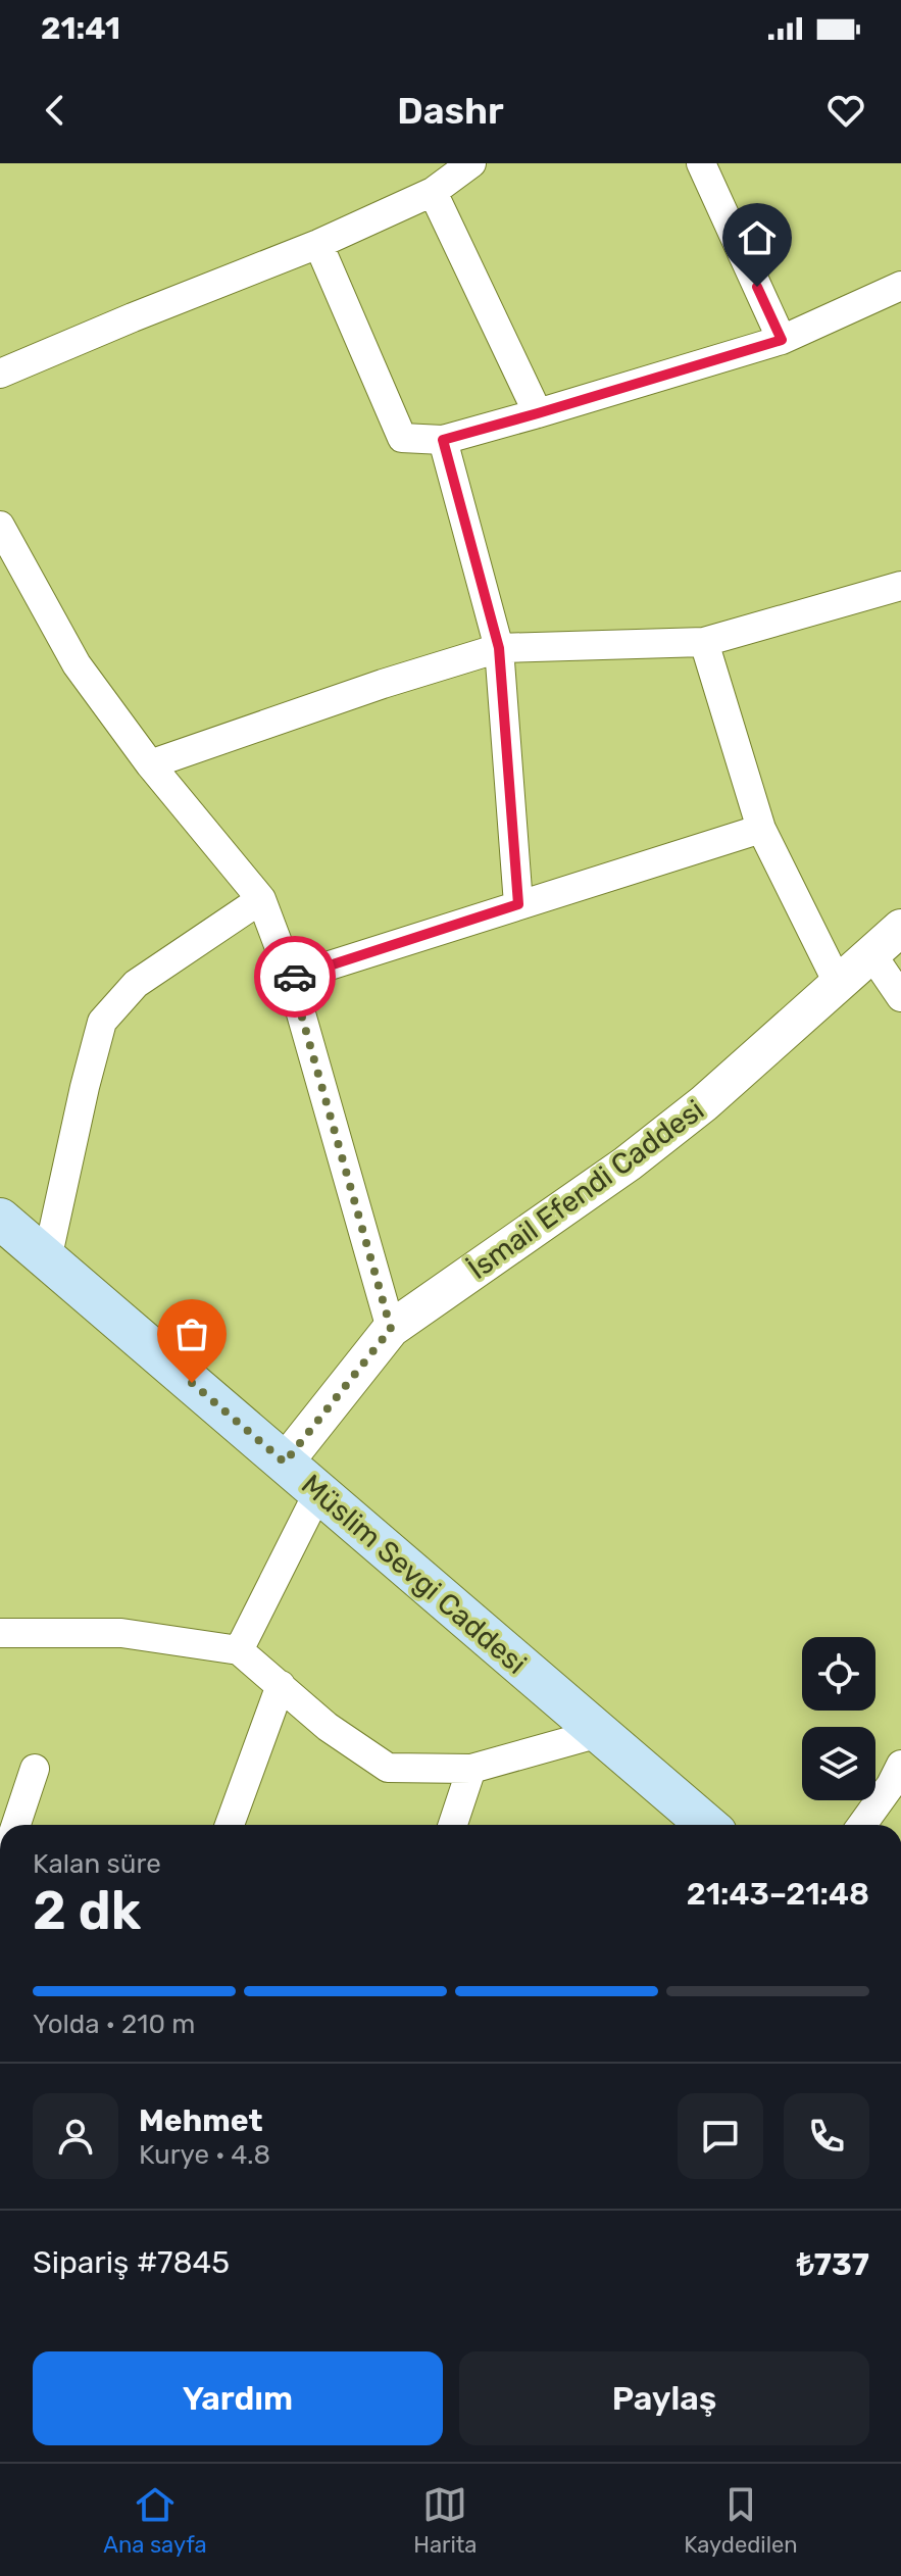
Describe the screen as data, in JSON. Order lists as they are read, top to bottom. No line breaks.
{"streets":{"main road":["Müslim Sevgi Caddesi"],"street":["İsmail Efendi Caddesi"]},"crossings":[["İsmail Efendi Caddesi","Müslim Sevgi Caddesi"]],"page":{"status":"21:41","header":"Dashr","heading":["2 dk","Kalan süre","21:43–21:48"],"panel":["Mehmet","Kurye · 4.8","Sipariş #7845","₺737"],"bar":"Yolda · 210 m","buttons":["Yardım","Paylaş"],"tabs":["Ana sayfa","Harita","Kaydedilen"]}}
